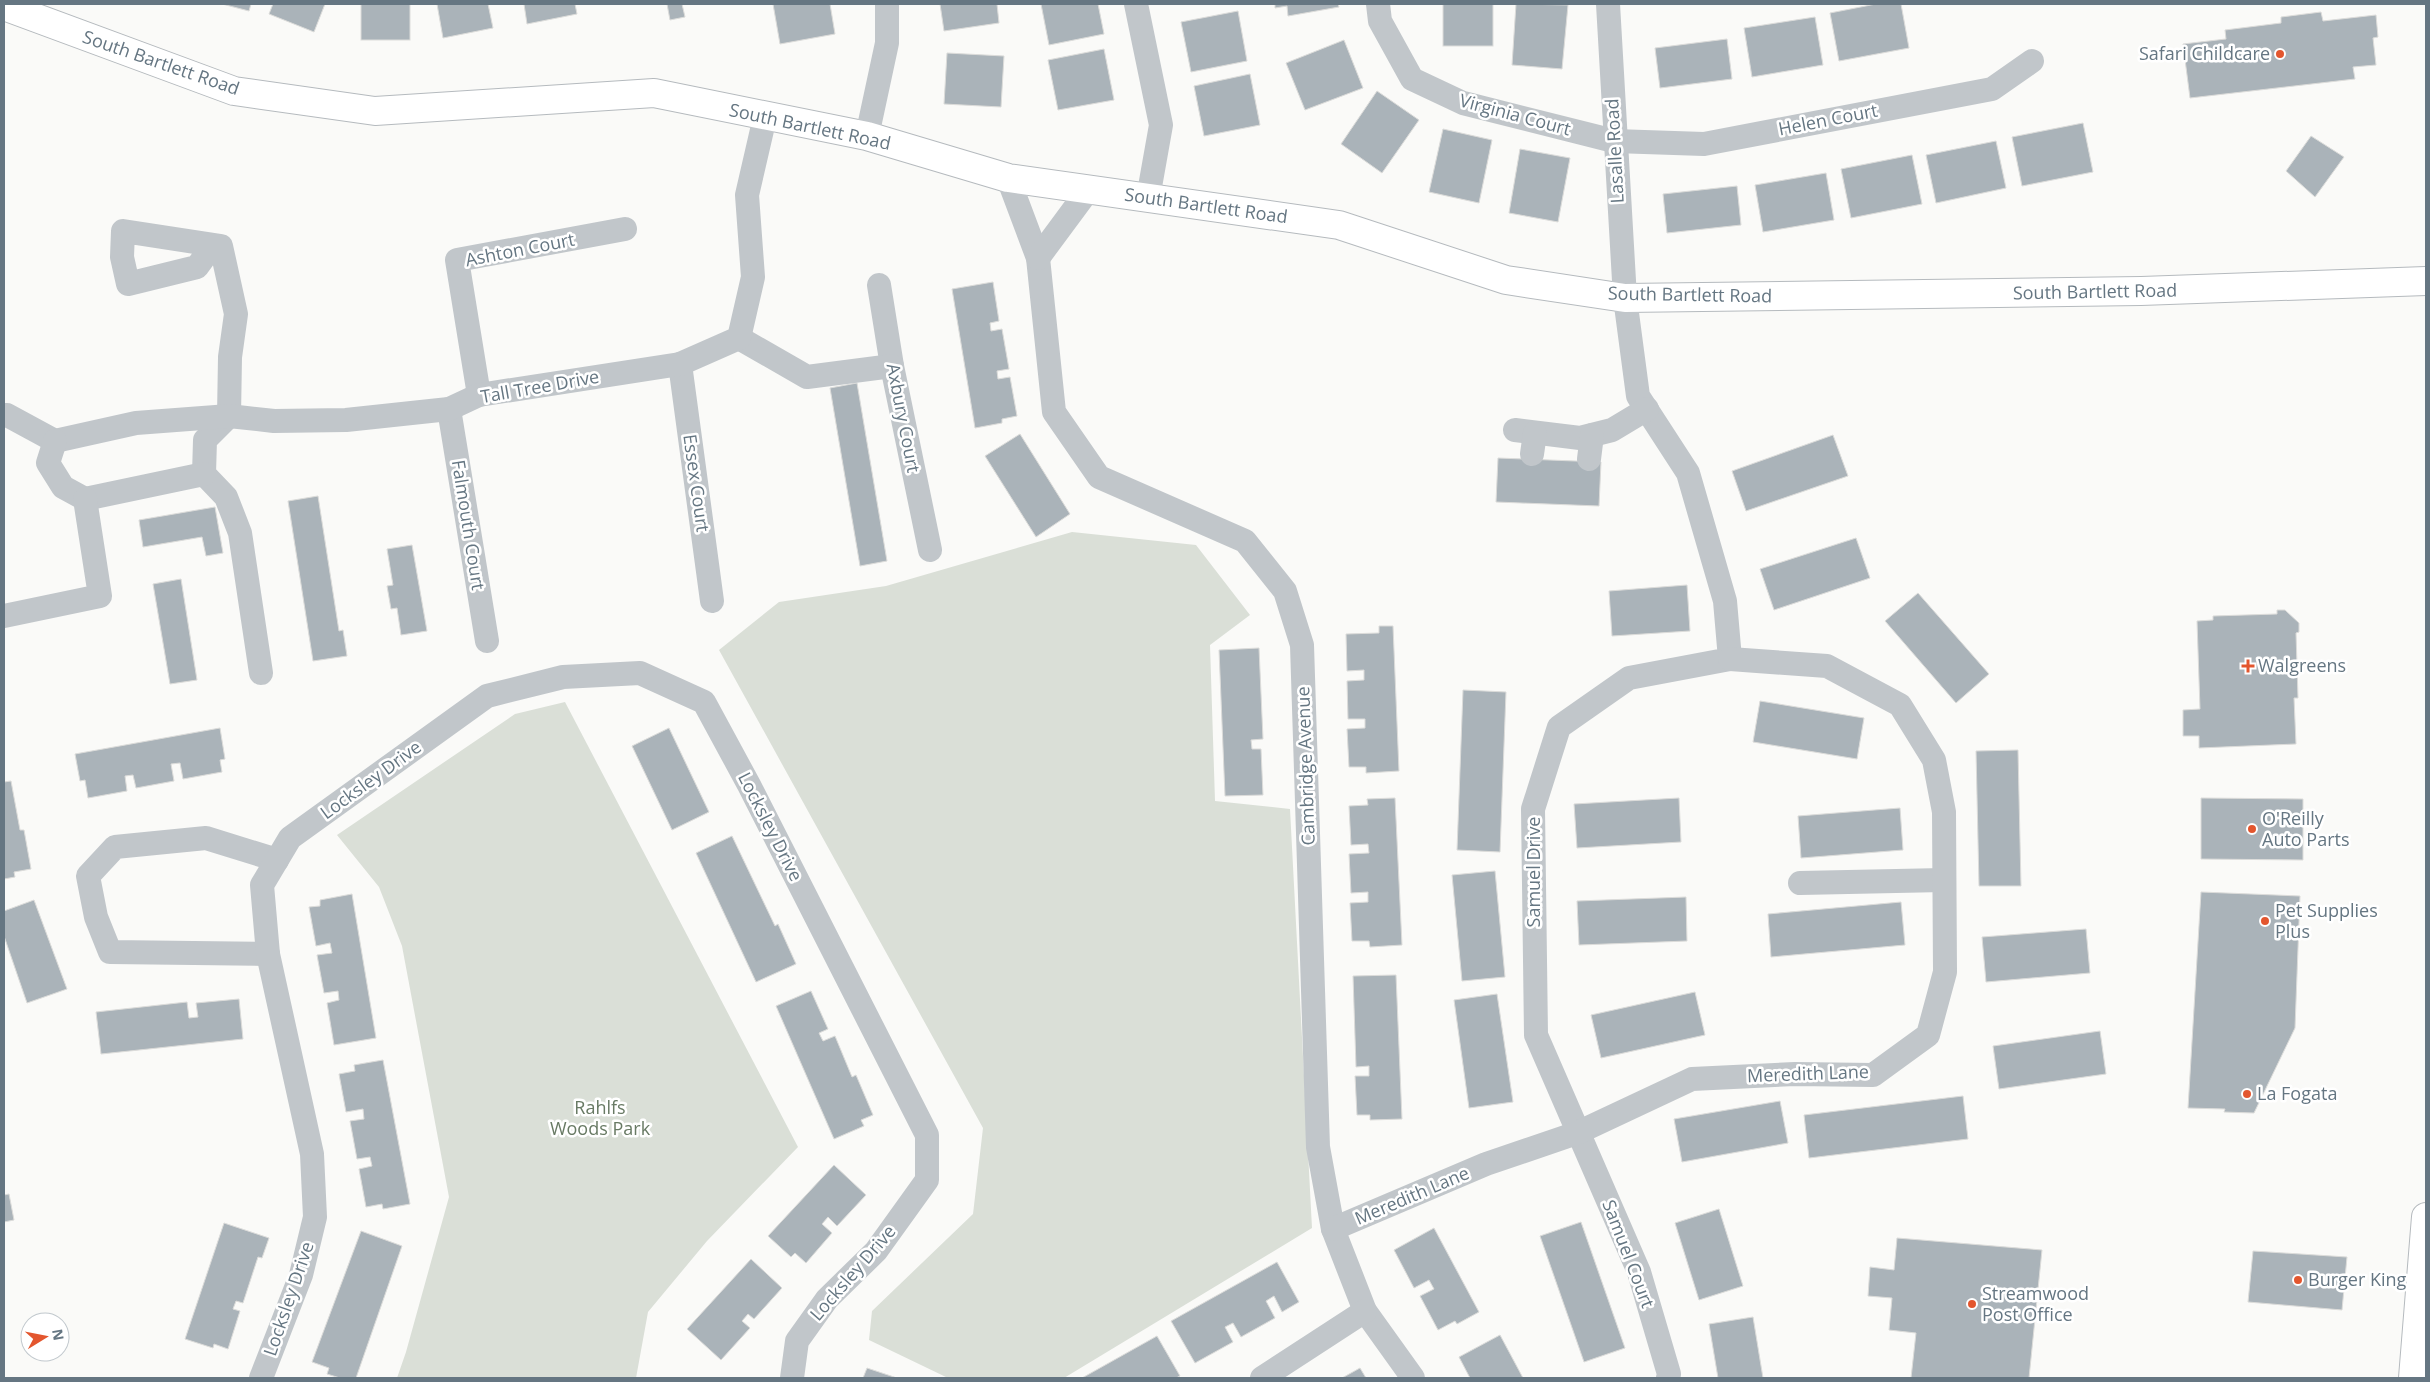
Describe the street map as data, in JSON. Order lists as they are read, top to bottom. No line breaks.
{"streets":{"main road":["South Bartlett Road"],"street":["Virginia Court","Helen Court","Lasalle Road","Ashton Court","Tall Tree Drive","Axbury Court","Essex Court","Falmouth Court","Cambridge Avenue","Locksley Drive","Samuel Drive","Meredith Lane","Samuel Court"]},"crossings":[["South Bartlett Road","Lasalle Road"],["South Bartlett Road","Cambridge Avenue"],["Virginia Court","Helen Court"],["Virginia Court","Lasalle Road"],["Helen Court","Lasalle Road"],["Ashton Court","Tall Tree Drive"],["Tall Tree Drive","Essex Court"],["Tall Tree Drive","Falmouth Court"],["Cambridge Avenue","Meredith Lane"],["Samuel Drive","Meredith Lane"],["Samuel Drive","Samuel Court"],["Meredith Lane","Samuel Court"]],"parks":["Rahlfs Woods Park"],"places":{"other":["Safari Childcare","O'Reilly Auto Parts","Pet Supplies Plus","La Fogata","Burger King","Streamwood Post Office"],"health":["Walgreens"]},"north":"right"}
